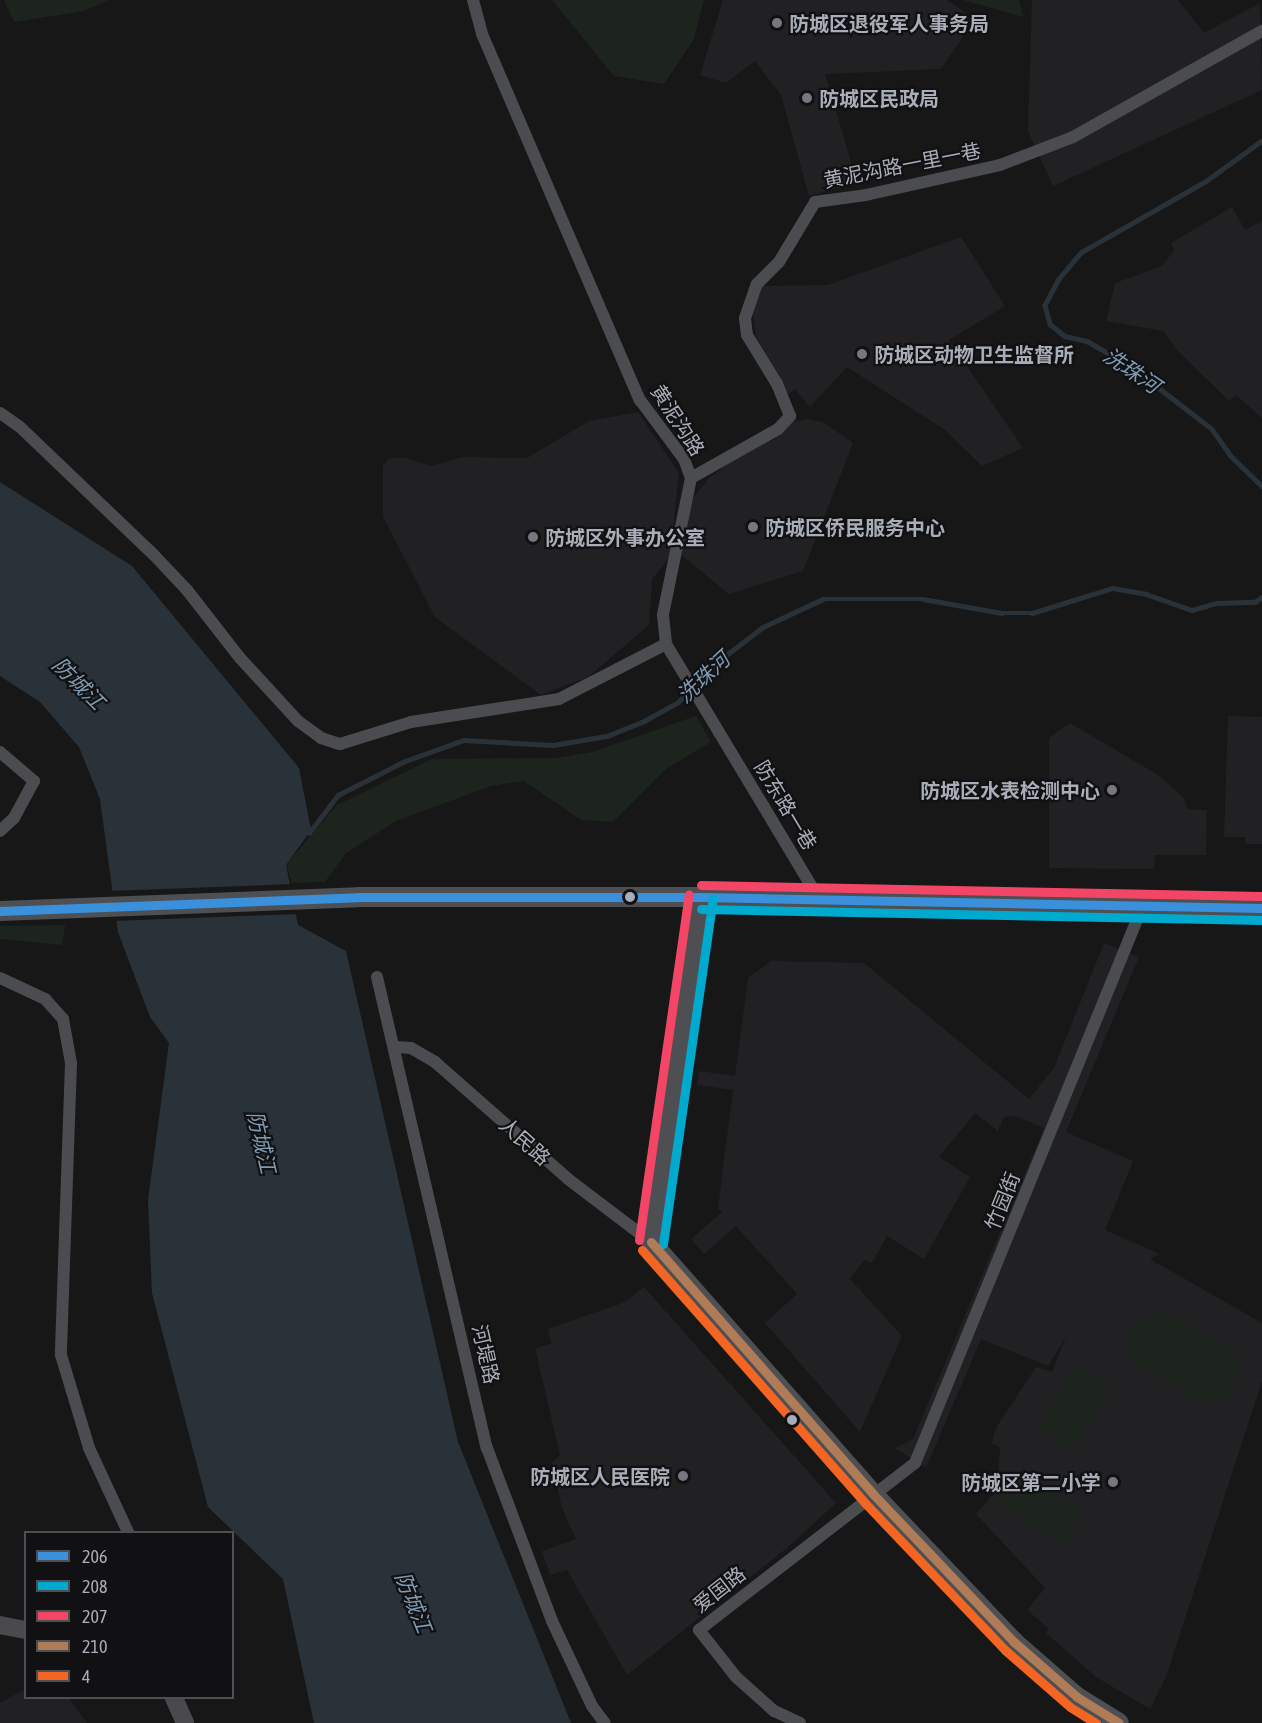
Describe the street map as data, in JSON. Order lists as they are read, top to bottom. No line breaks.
{"streets":{"main road":["人民路"],"street":["黄泥沟路一里一巷","黄泥沟路","防东路一巷","竹园街","河堤路","爱国路"]},"crossings":[["黄泥沟路一里一巷","黄泥沟路"],["黄泥沟路","防东路一巷"],["人民路","竹园街"],["人民路","河堤路"],["人民路","爱国路"],["竹园街","爱国路"]],"water":["洗珠河","防城江"],"places":["防城区退役军人事务局","防城区民政局","防城区动物卫生监督所","防城区侨民服务中心","防城区外事办公室","防城区水表检测中心","防城区人民医院","防城区第二小学"],"lines":["transit line 207","transit line 206","transit line 208","transit line 210","transit line 4"],"legend":["206","208","207","210","4"]}
